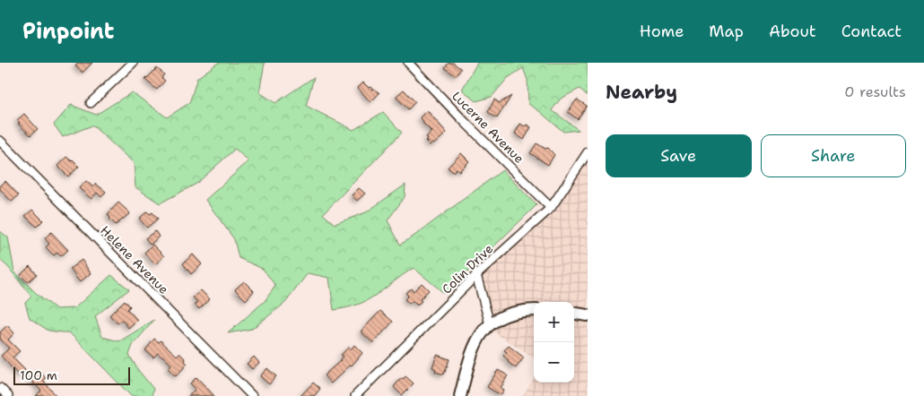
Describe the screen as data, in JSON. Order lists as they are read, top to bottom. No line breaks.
{"streets":{"street":["Lucerne Avenue","Helene Avenue","Colin Drive"]},"crossings":[["Lucerne Avenue","Colin Drive"]],"scale_bar":"100 m","page":{"header":"Pinpoint","nav":["Home","Map","About","Contact"],"heading":["Nearby","0 results"],"buttons":["Save","Share"],"map_buttons":["+","−"],"scale":"100 m"}}
